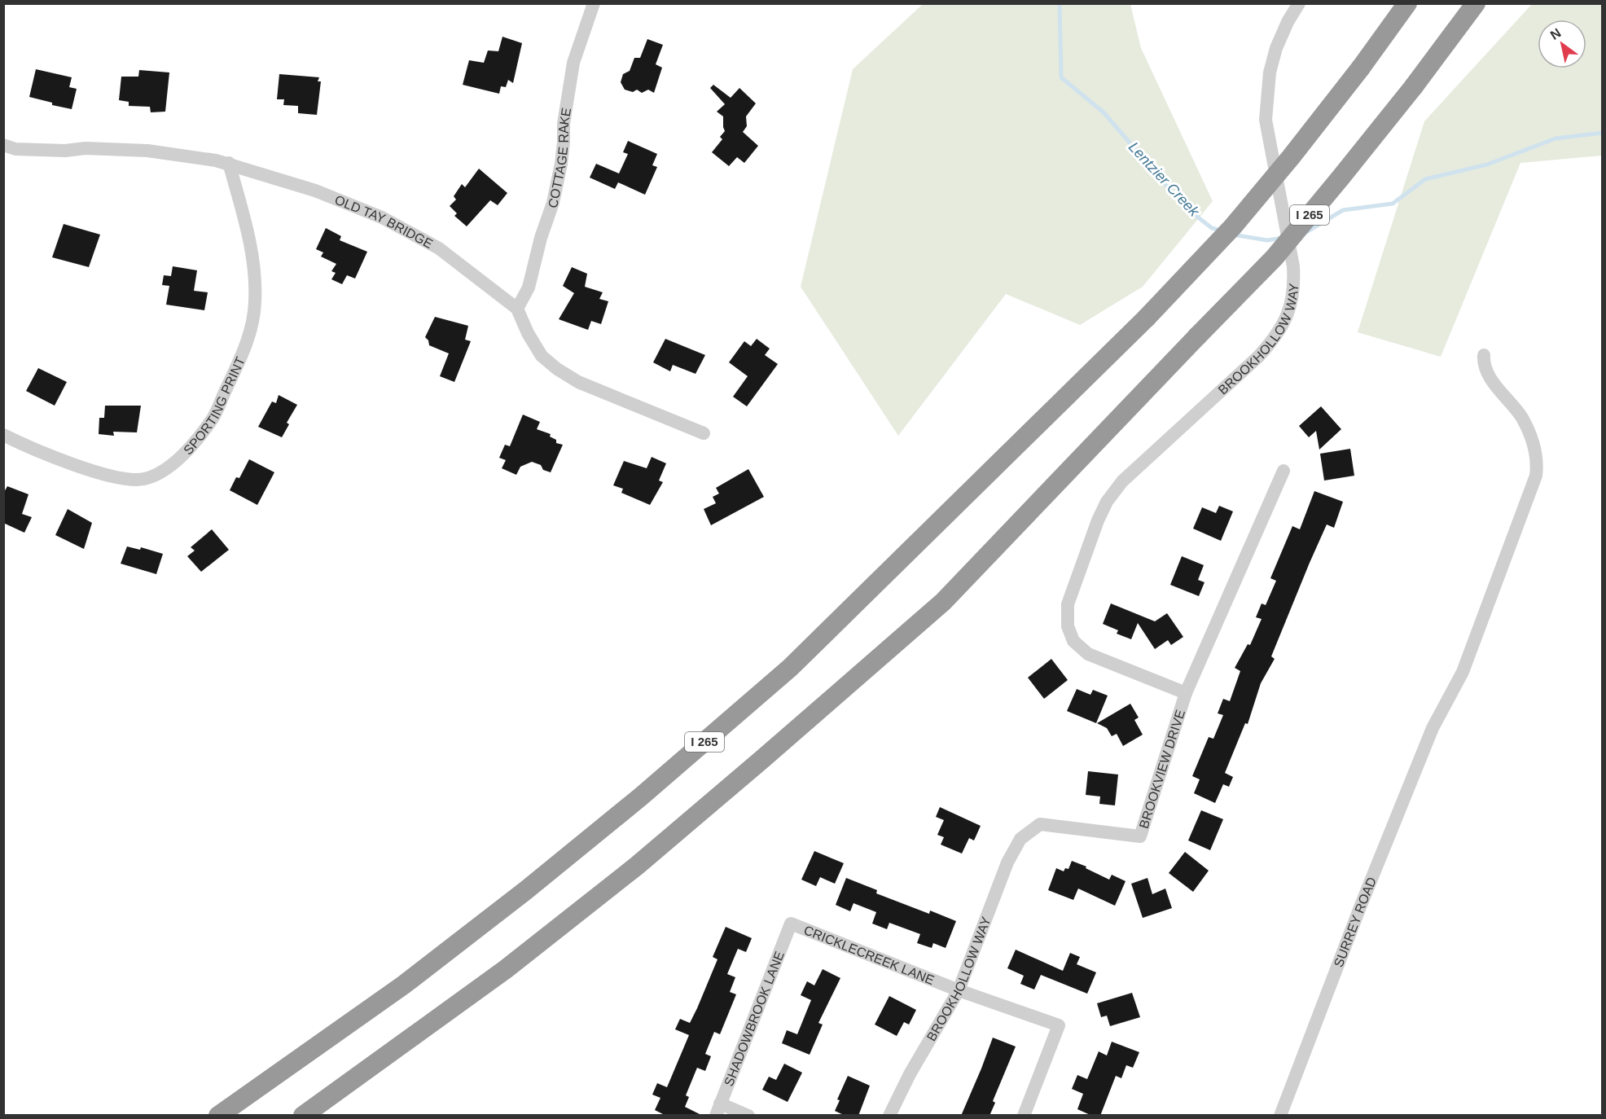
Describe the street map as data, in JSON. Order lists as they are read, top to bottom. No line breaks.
{"streets":{"highway":["I 265"],"street":["COTTAGE RAKE","OLD TAY BRIDGE","BROOKHOLLOW WAY","SPORTING PRINT","BROOKVIEW DRIVE","SURREY ROAD","CRICKLECREEK LANE","SHADOWBROOK LANE"]},"crossings":[["COTTAGE RAKE","OLD TAY BRIDGE"],["OLD TAY BRIDGE","SPORTING PRINT"],["BROOKHOLLOW WAY","BROOKVIEW DRIVE"],["BROOKHOLLOW WAY","CRICKLECREEK LANE"],["CRICKLECREEK LANE","SHADOWBROOK LANE"]],"water":["Lentzier Creek"],"north":"top left"}
